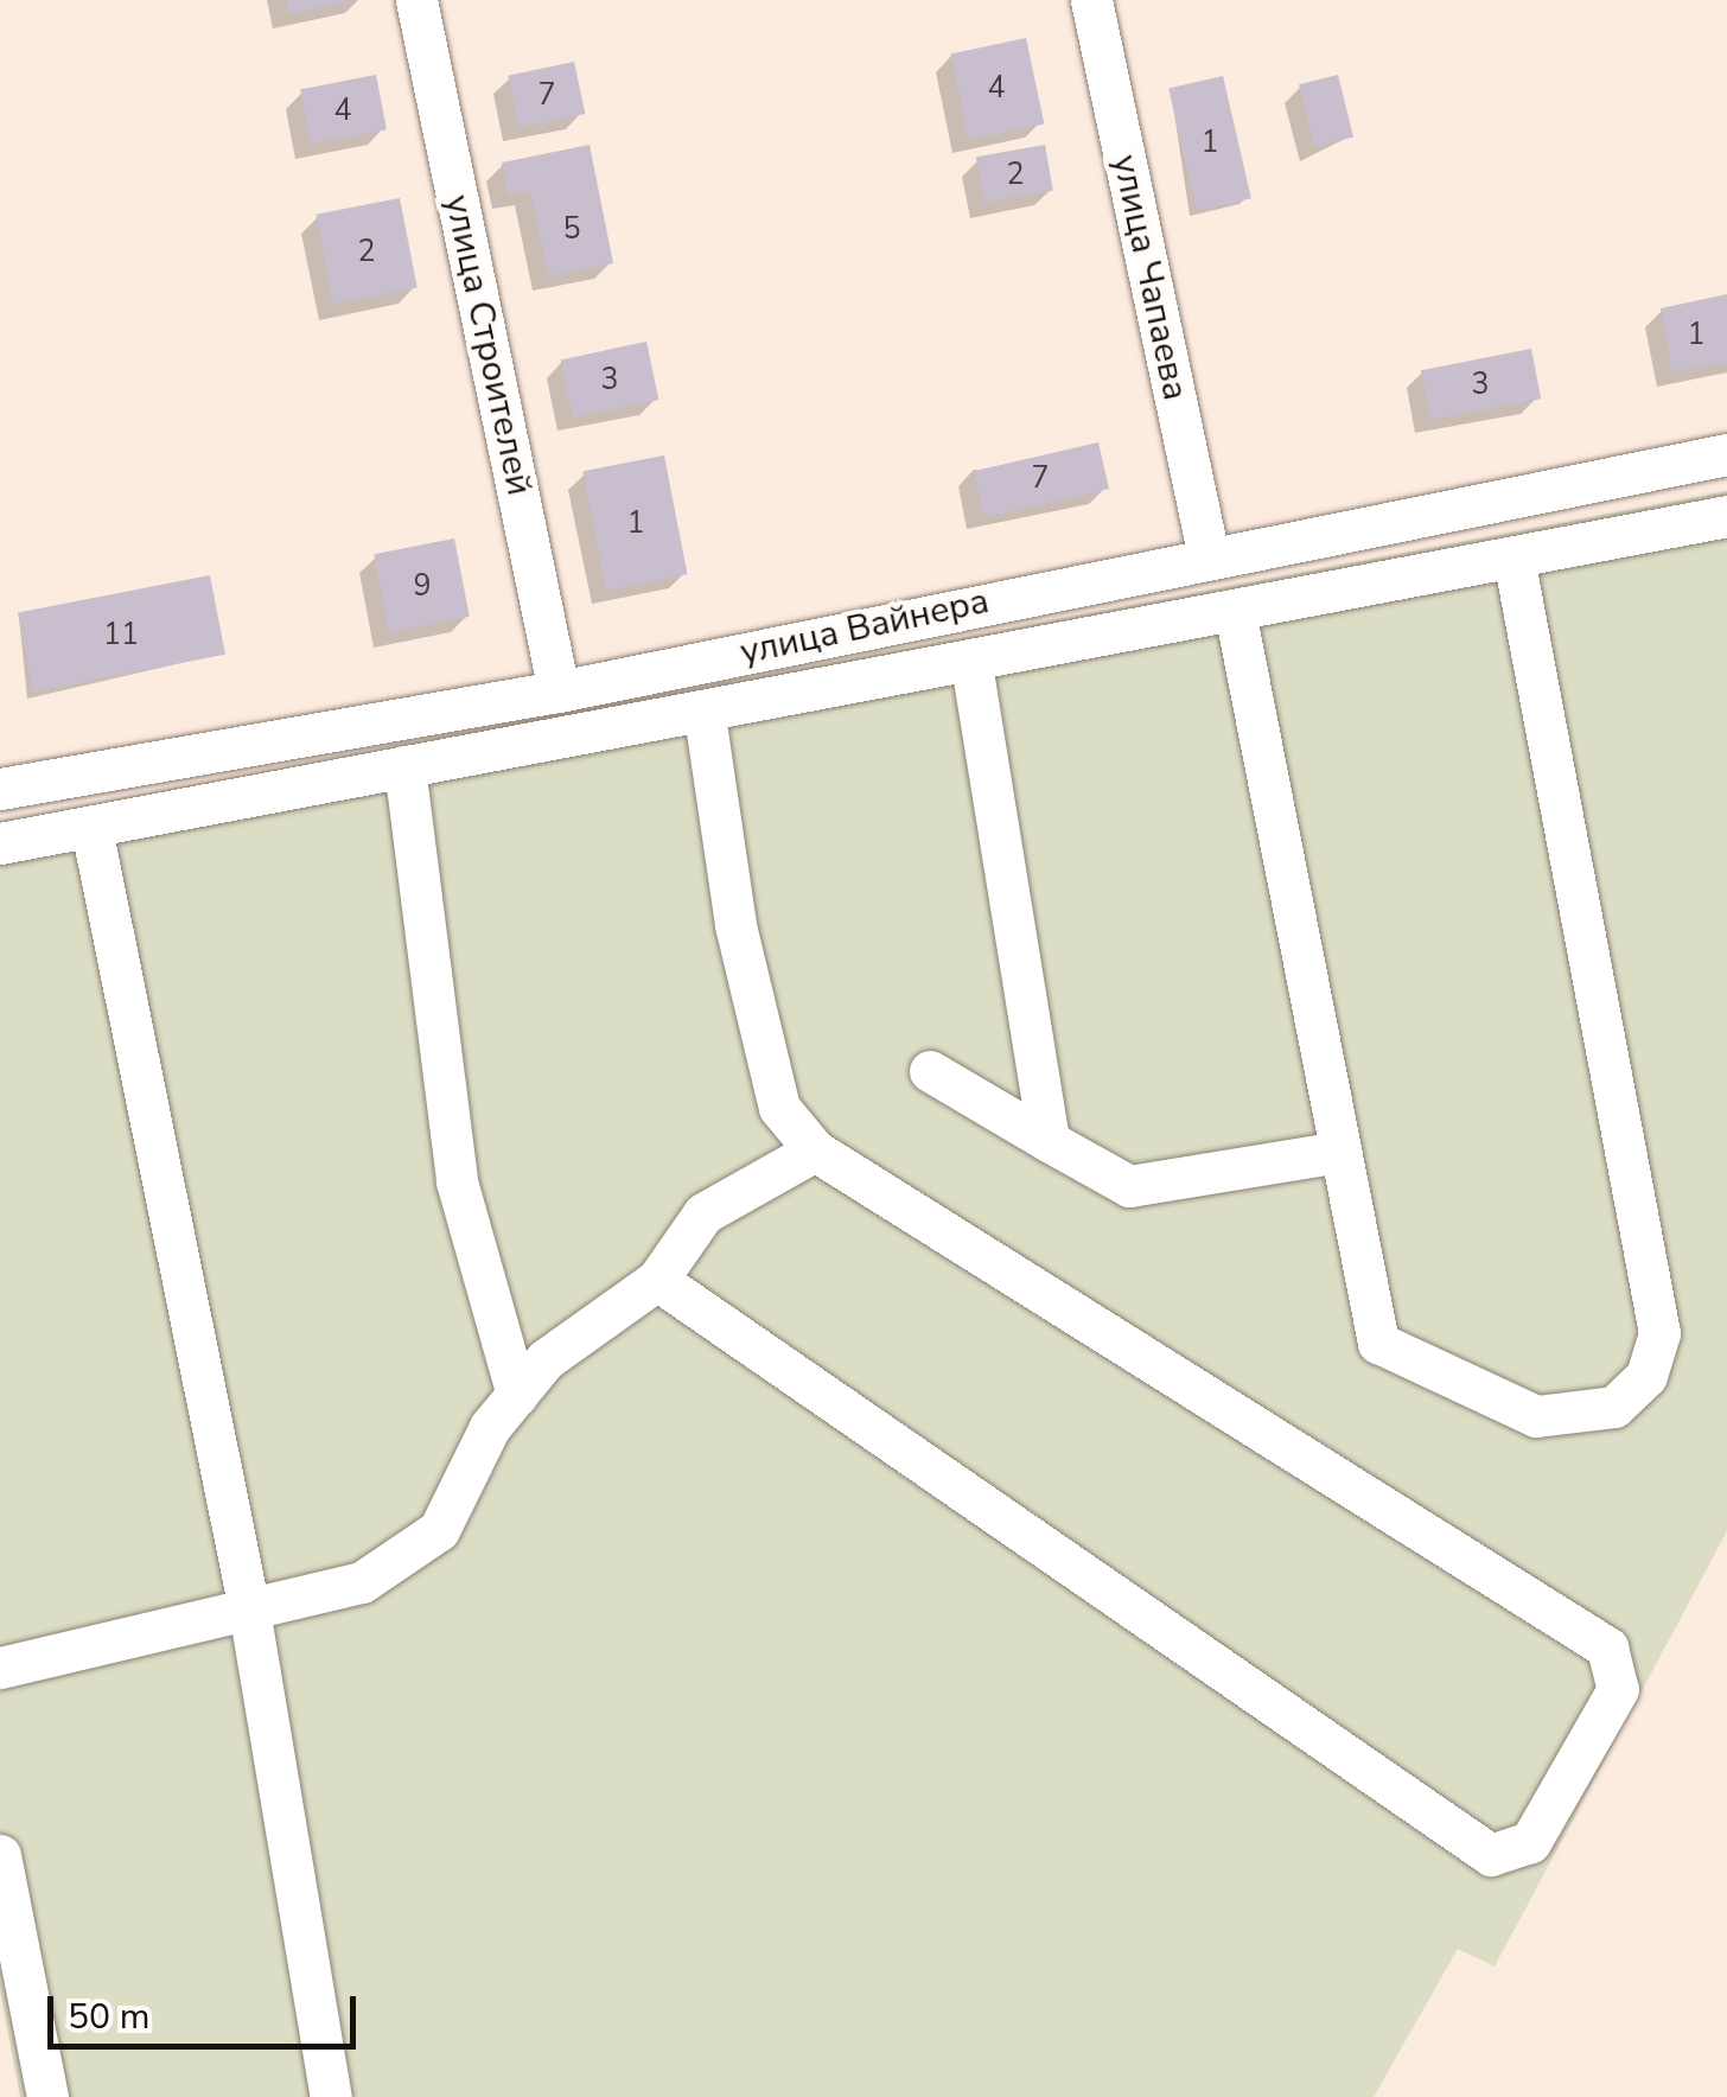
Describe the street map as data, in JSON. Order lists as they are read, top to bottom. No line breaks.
{"streets":{"street":["улица Чапаева","улица Строителей","улица Вайнера"]},"crossings":[["улица Чапаева","улица Вайнера"],["улица Строителей","улица Вайнера"]],"house_numbers":["4","7","4","1","2","5","2","1","3","3","7","1","9","11"],"scale_bar":"50 m"}
